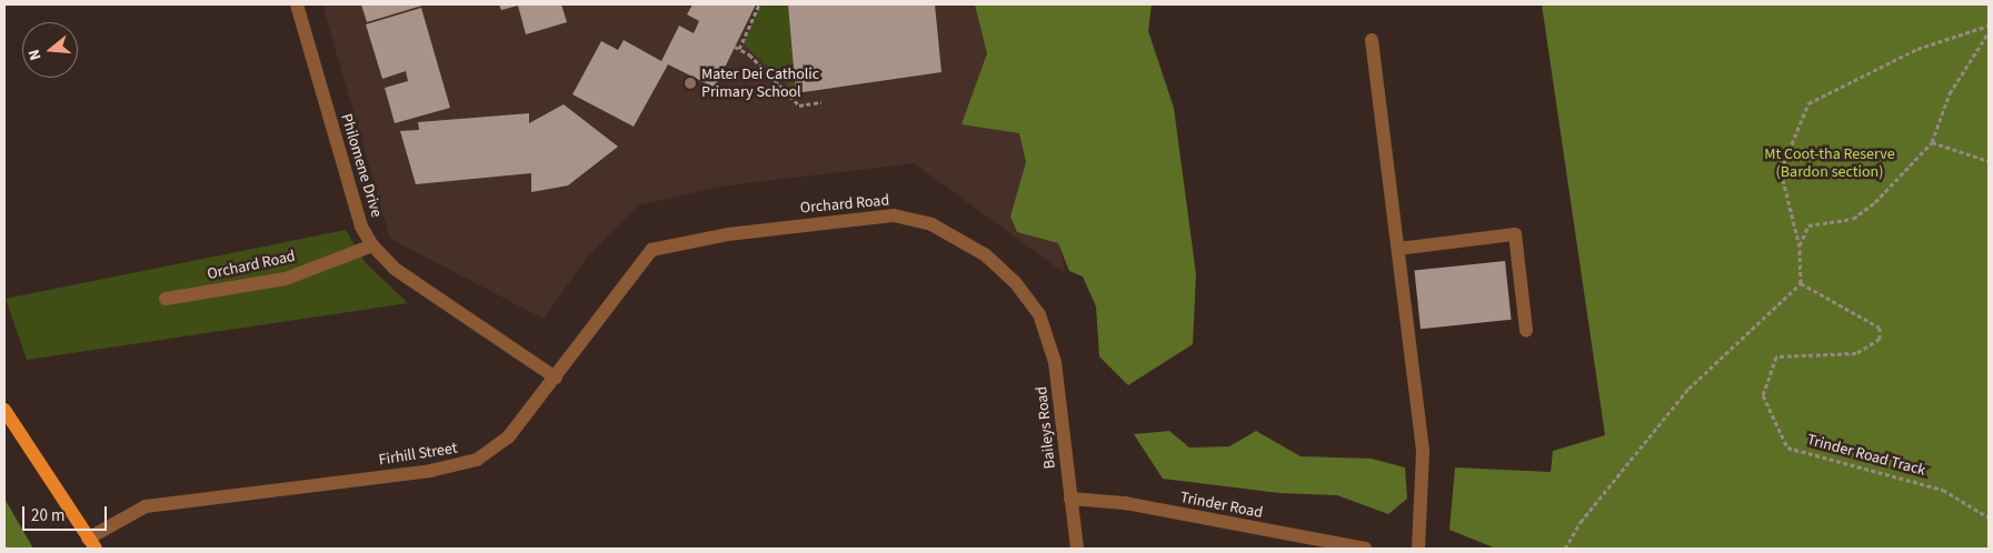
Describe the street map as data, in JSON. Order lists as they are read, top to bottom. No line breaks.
{"streets":{"street":["Philomene Drive","Orchard Road","Baileys Road","Firhill Street","Trinder Road"],"path":["Trinder Road Track"]},"crossings":[["Philomene Drive","Orchard Road"],["Philomene Drive","Firhill Street"],["Orchard Road","Baileys Road"],["Orchard Road","Firhill Street"],["Baileys Road","Trinder Road"]],"parks":["Mt Coot-tha Reserve (Bardon section)"],"places":["Mater Dei Catholic Primary School"],"scale_bar":"20 m","north":"left"}
